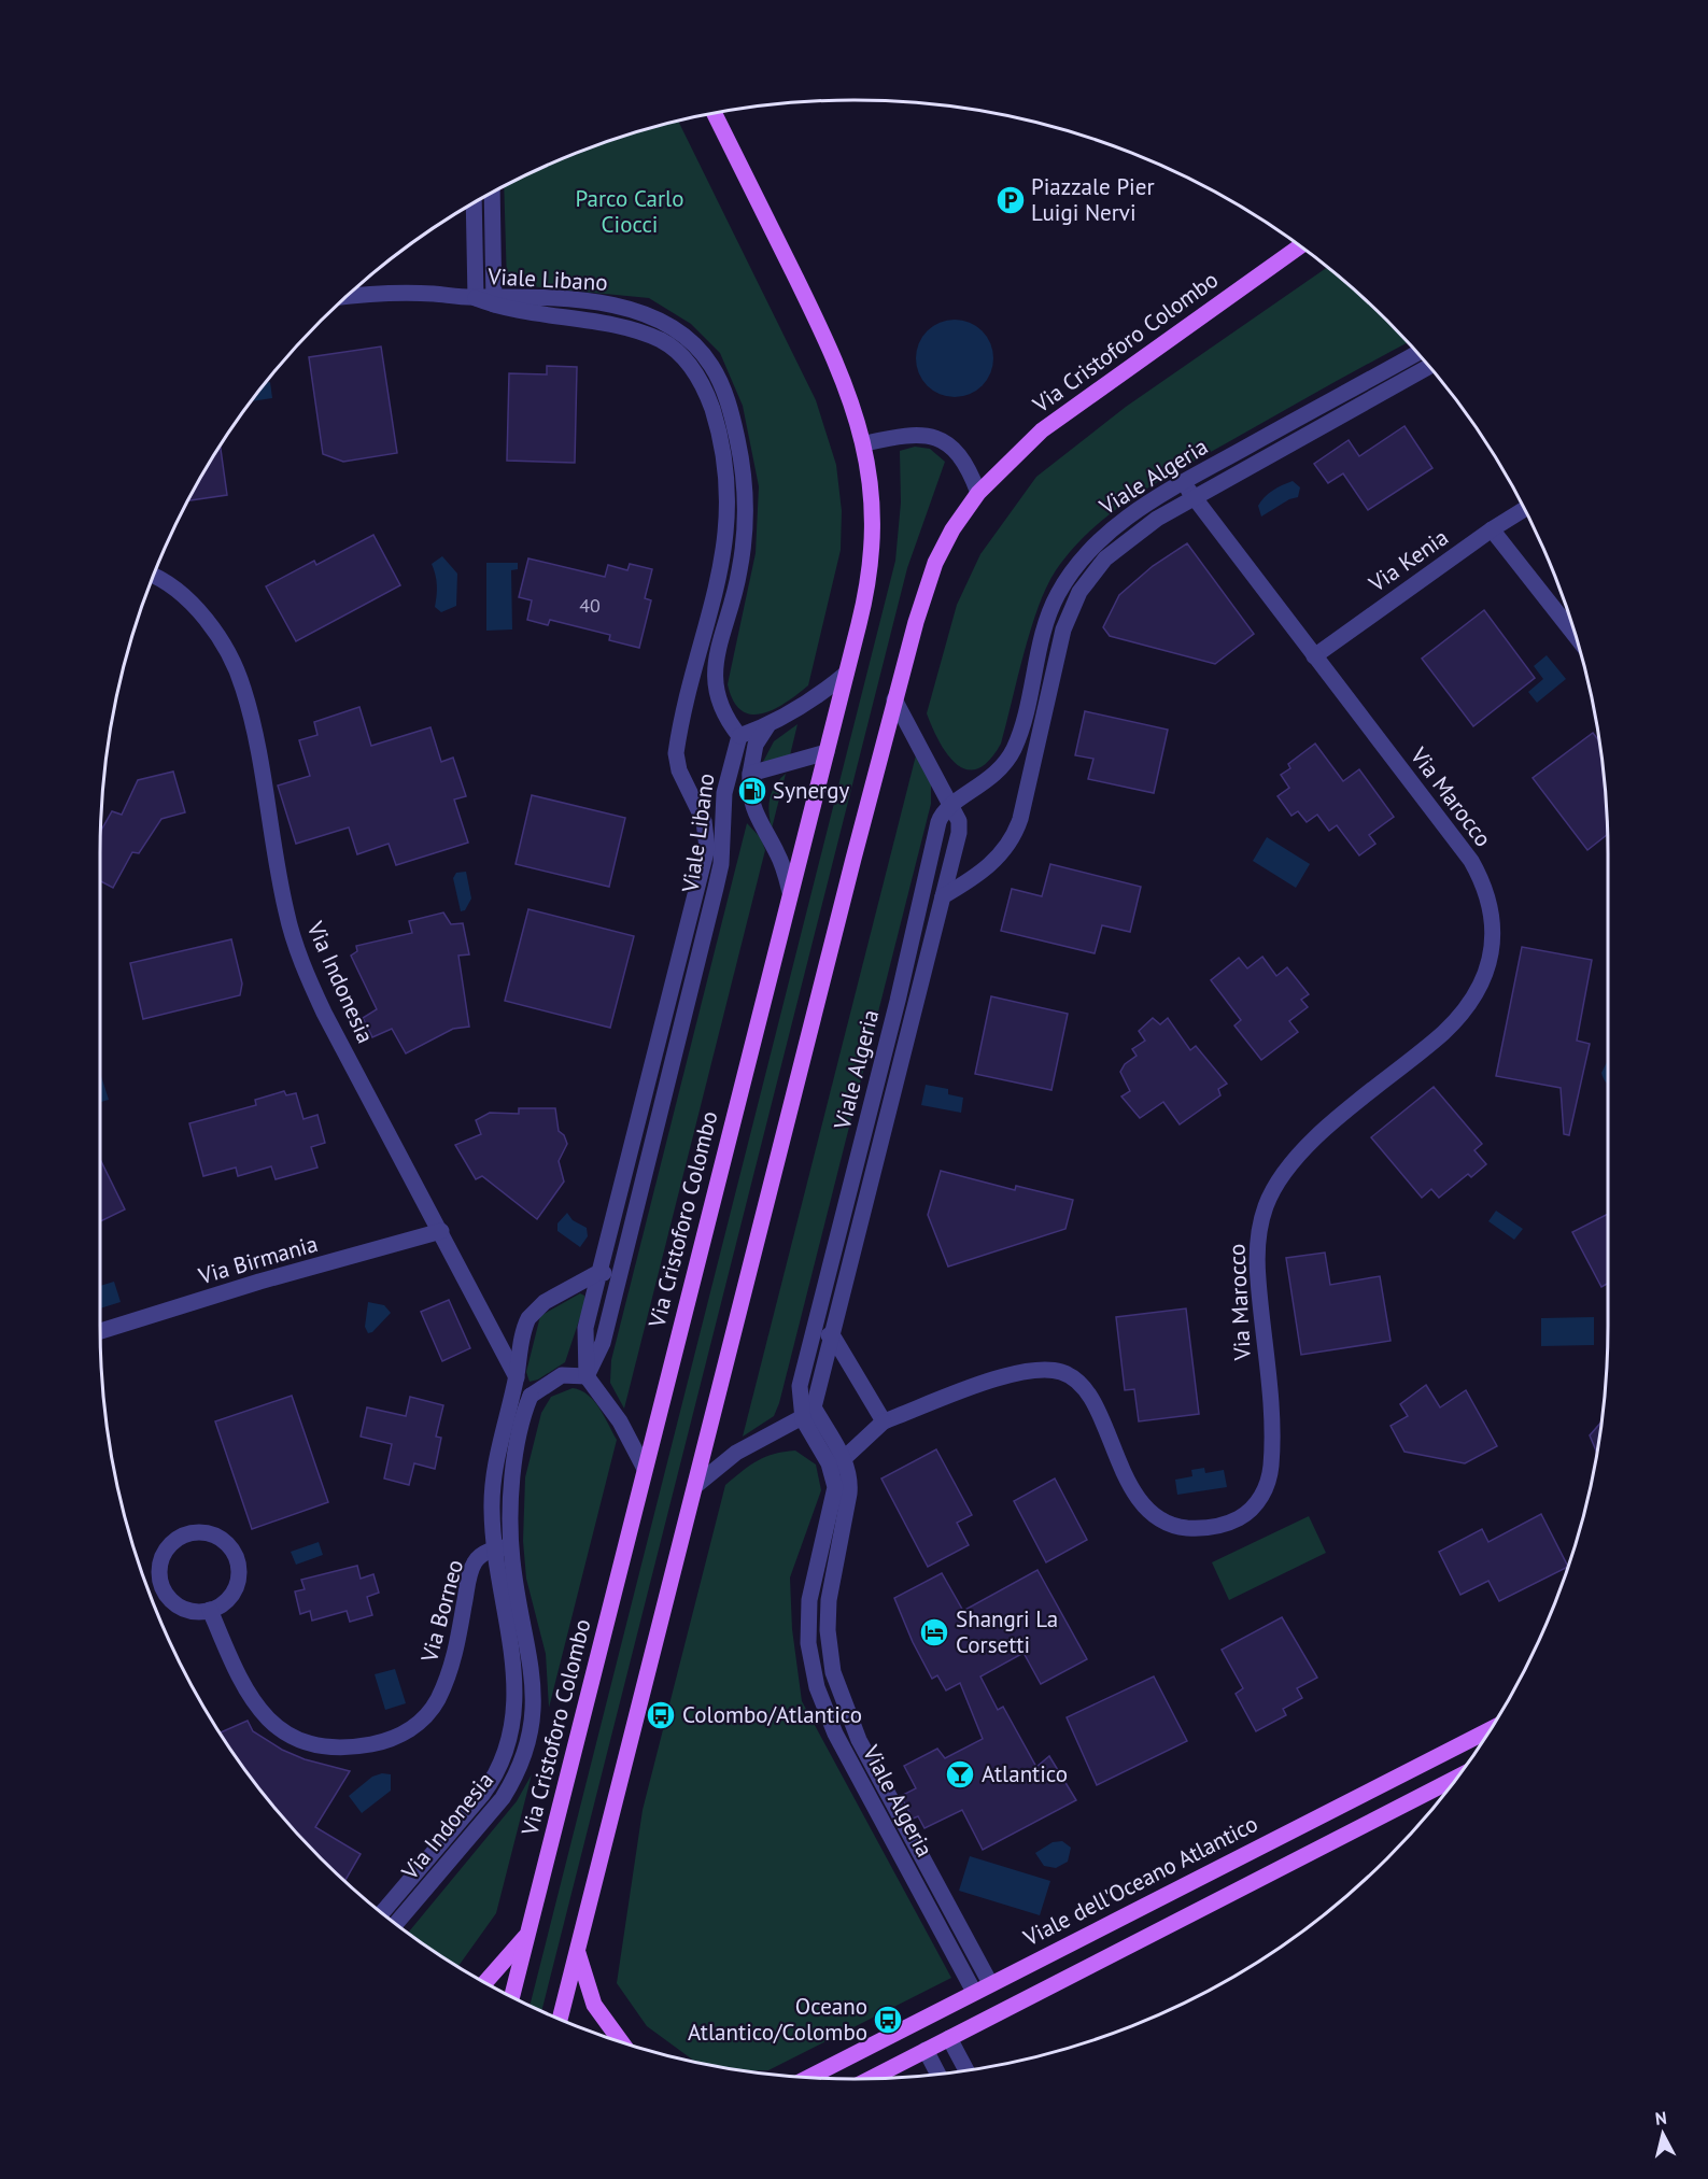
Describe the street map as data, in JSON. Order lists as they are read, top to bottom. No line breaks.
{"streets":{"main road":["Via Cristoforo Colombo","Viale dell'Oceano Atlantico"],"street":["Viale Libano","Viale Algeria","Via Kenia","Via Marocco","Via Indonesia","Via Birmania","Via Borneo"]},"crossings":[["Viale Algeria","Via Marocco"],["Viale Algeria","Viale dell'Oceano Atlantico"],["Via Kenia","Via Marocco"],["Via Indonesia","Via Birmania"],["Via Indonesia","Via Borneo"]],"parks":["Parco Carlo Ciocci"],"places":{"parking":["Piazzale Pier Luigi Nervi"],"fuel station":["Synergy"],"hotel":["Shangri La Corsetti"],"bus stop":["Colombo/Atlantico","Oceano Atlantico/Colombo"],"bar":["Atlantico"]},"house_numbers":["40"],"north":"top"}
